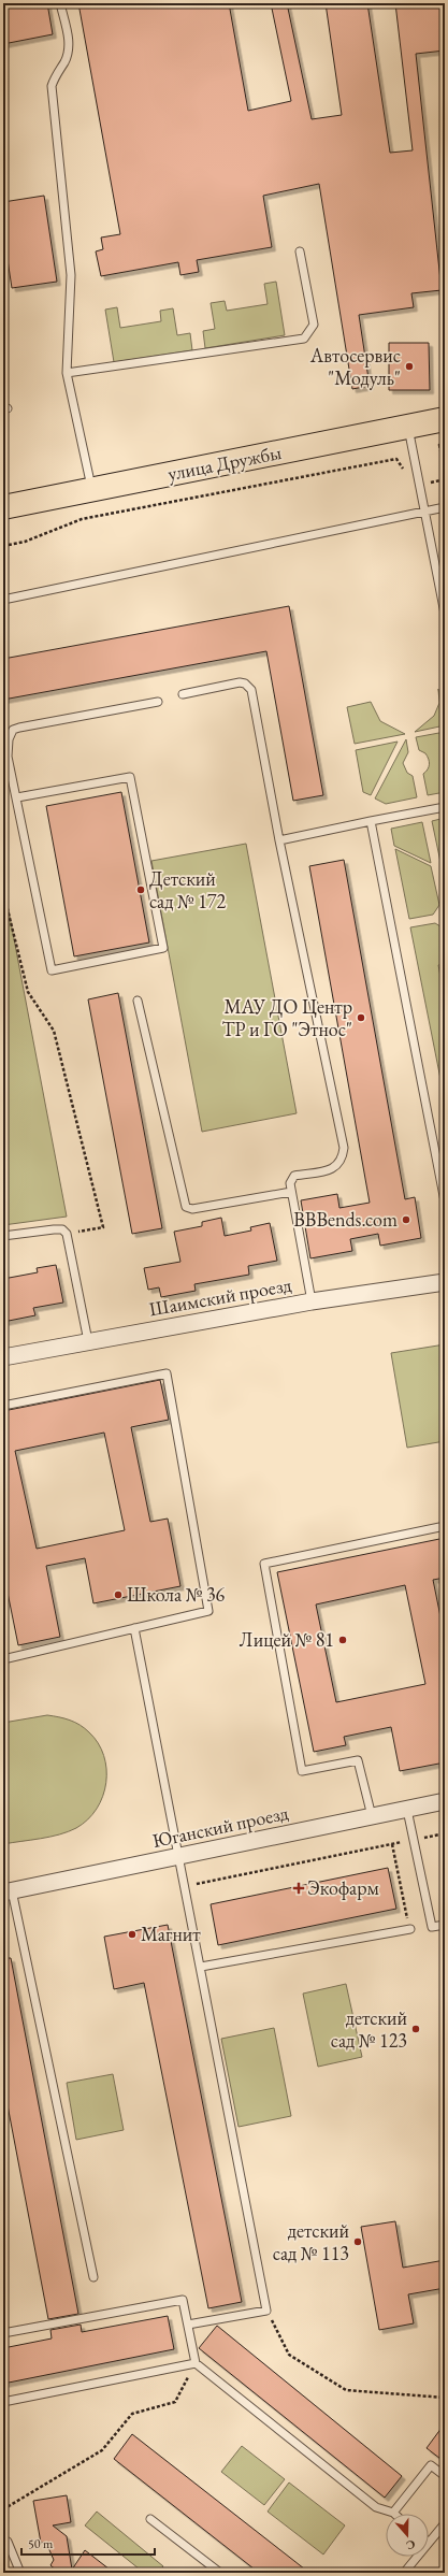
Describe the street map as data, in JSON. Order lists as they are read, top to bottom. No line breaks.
{"streets":{"main road":["улица Дружбы"],"street":["Шаимский проезд","Юганский проезд"]},"places":{"other":["Автосервис \"Модуль\"","Детский сад № 172","МАУ ДО Центр ТР и ГО \"Этнос\"","BBBends.com","Школа № 36","Лицей № 81","Магнит","детский сад № 123","детский сад № 113"],"health":["Экофарм"]},"scale_bar":"50 m","north":"bottom"}
